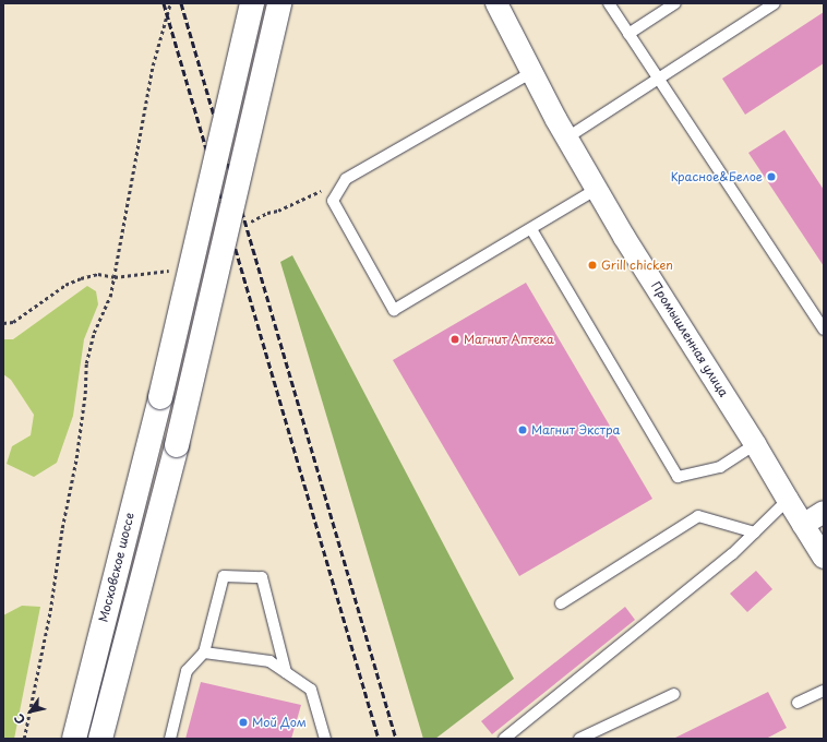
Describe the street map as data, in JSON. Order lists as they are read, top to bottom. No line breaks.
{"streets":{"main road":["Московское шоссе"],"street":["Промышленная улица"]},"places":["Красное&Белое","Grill chicken","Магнит Аптека","Магнит Экстра","Мой Дом"],"north":"bottom left"}
